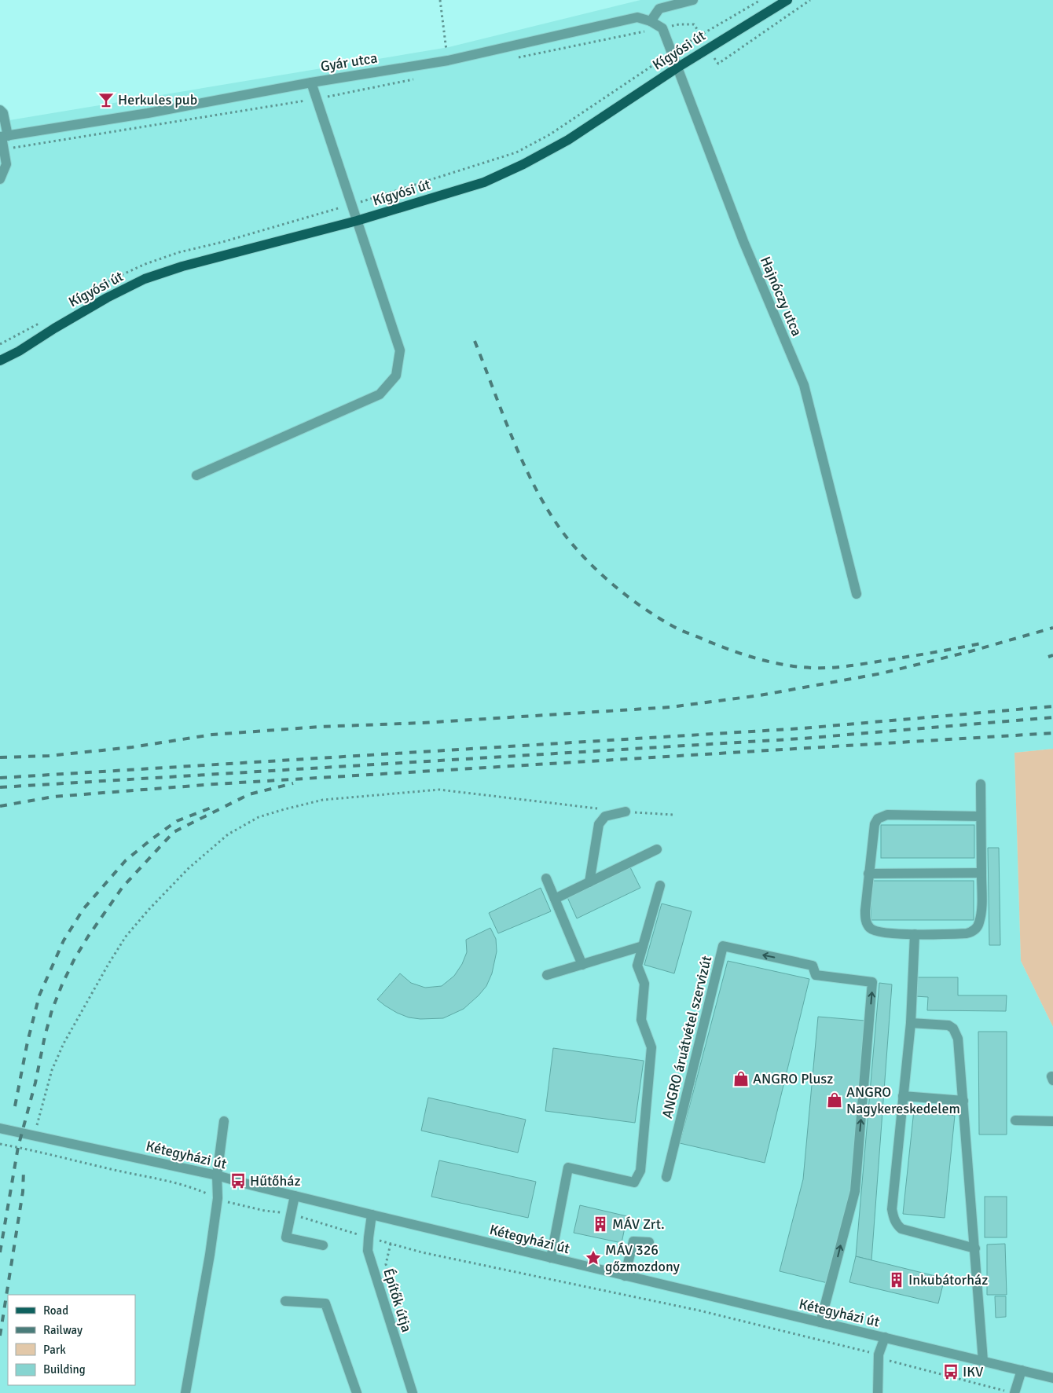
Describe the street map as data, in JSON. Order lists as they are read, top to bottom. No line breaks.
{"streets":{"main road":["Kígyósi út"],"street":["Gyár utca","Hajnóczy utca","ANGRO áruátvétel szervizút","Kétegyházi út","Építők útja"]},"crossings":[["Kígyósi út","Hajnóczy utca"],["ANGRO áruátvétel szervizút","Kétegyházi út"],["Kétegyházi út","Építők útja"]],"places":{"bar":["Herkules pub"],"shop":["ANGRO Plusz","ANGRO Nagykereskedelem"],"bus stop":["Hűtőház","IKV"],"building":["MÁV Zrt.","Inkubátorház"],"place":["MÁV 326 gőzmozdony"]},"legend":["Road","Railway","Park","Building"]}
